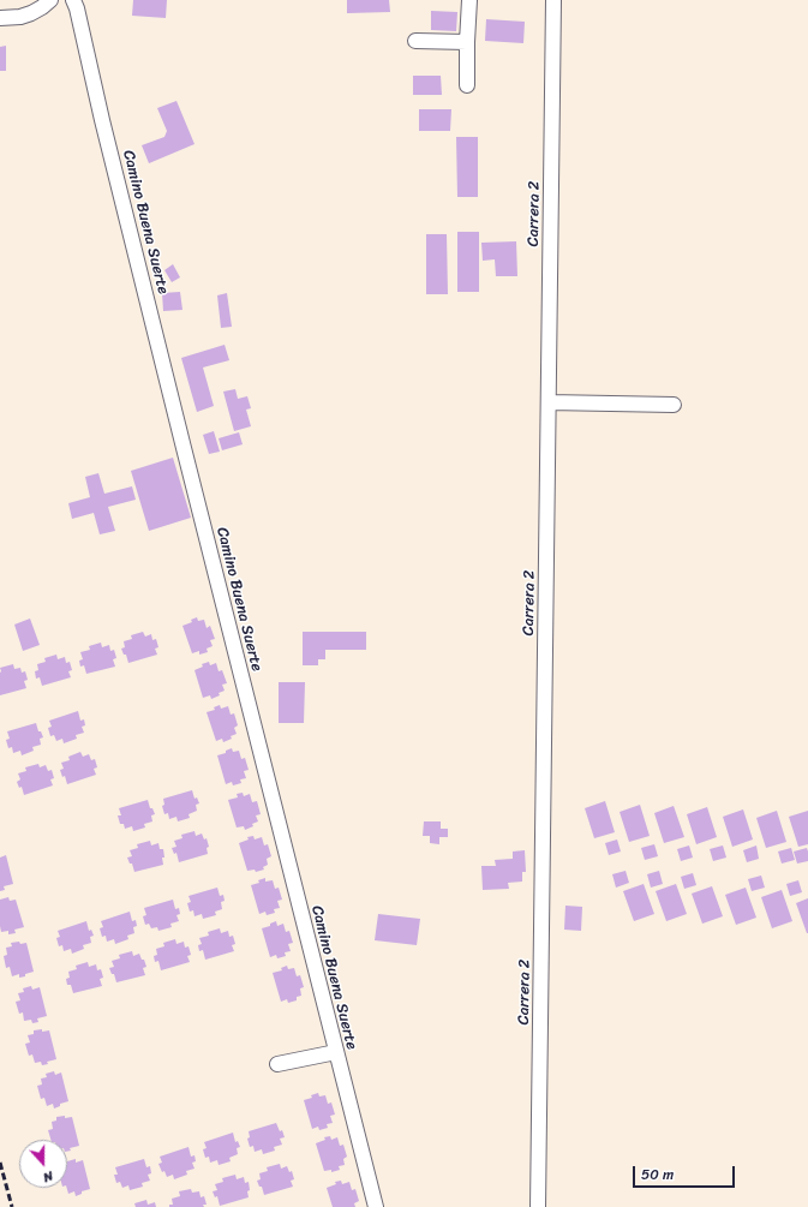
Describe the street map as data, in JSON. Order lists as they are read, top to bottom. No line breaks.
{"streets":{"street":["Carrera 2","Camino Buena Suerte"]},"scale_bar":"50 m","north":"bottom"}
